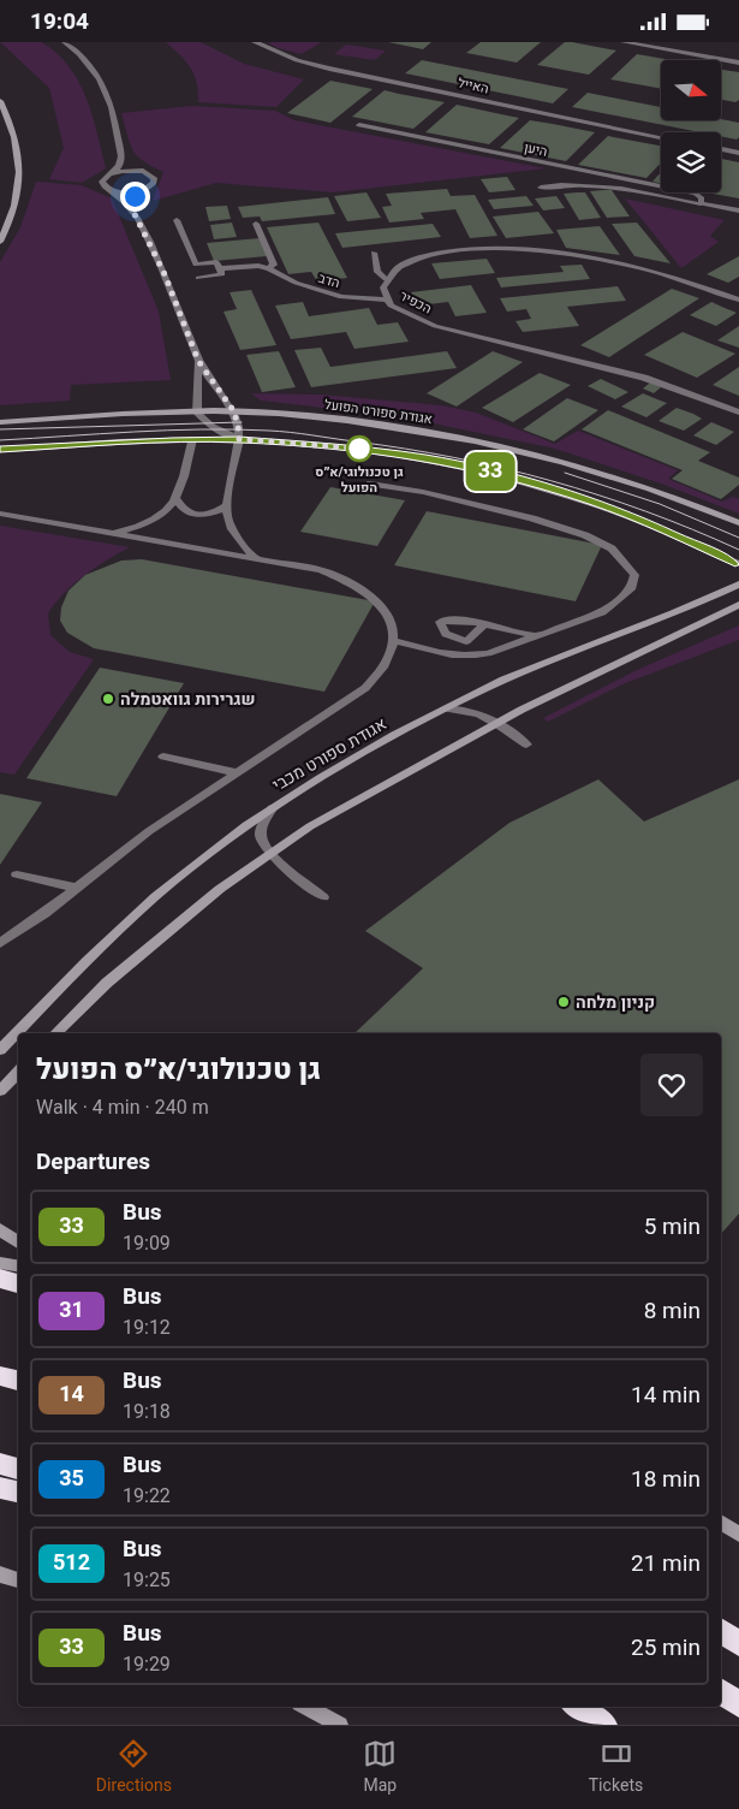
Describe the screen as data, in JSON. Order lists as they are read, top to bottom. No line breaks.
{"streets":{"street":["האייל","היען","הדב","הכפיר","אגודת ספורט הפועל","אגודת ספורט מכבי"]},"crossings":[["הדב","הכפיר"]],"places":["גן טכנולוגי/א״ס הפועל","שגרירות גוואטמלה","קניון מלחה"],"lines":["bus line 33"],"north":"right","page":{"status":"19:04","on_map":"33","heading":[["גן טכנולוגי/א״ס הפועל","Walk · 4 min · 240 m"],"Departures"],"list":[{"mark":"33","name":"Bus","note":"19:09","value":"5 min"},{"mark":"31","name":"Bus","note":"19:12","value":"8 min"},{"mark":"14","name":"Bus","note":"19:18","value":"14 min"},{"mark":"35","name":"Bus","note":"19:22","value":"18 min"},{"mark":"512","name":"Bus","note":"19:25","value":"21 min"},{"mark":"33","name":"Bus","note":"19:29","value":"25 min"}],"tabs":["Directions","Map","Tickets"]}}
